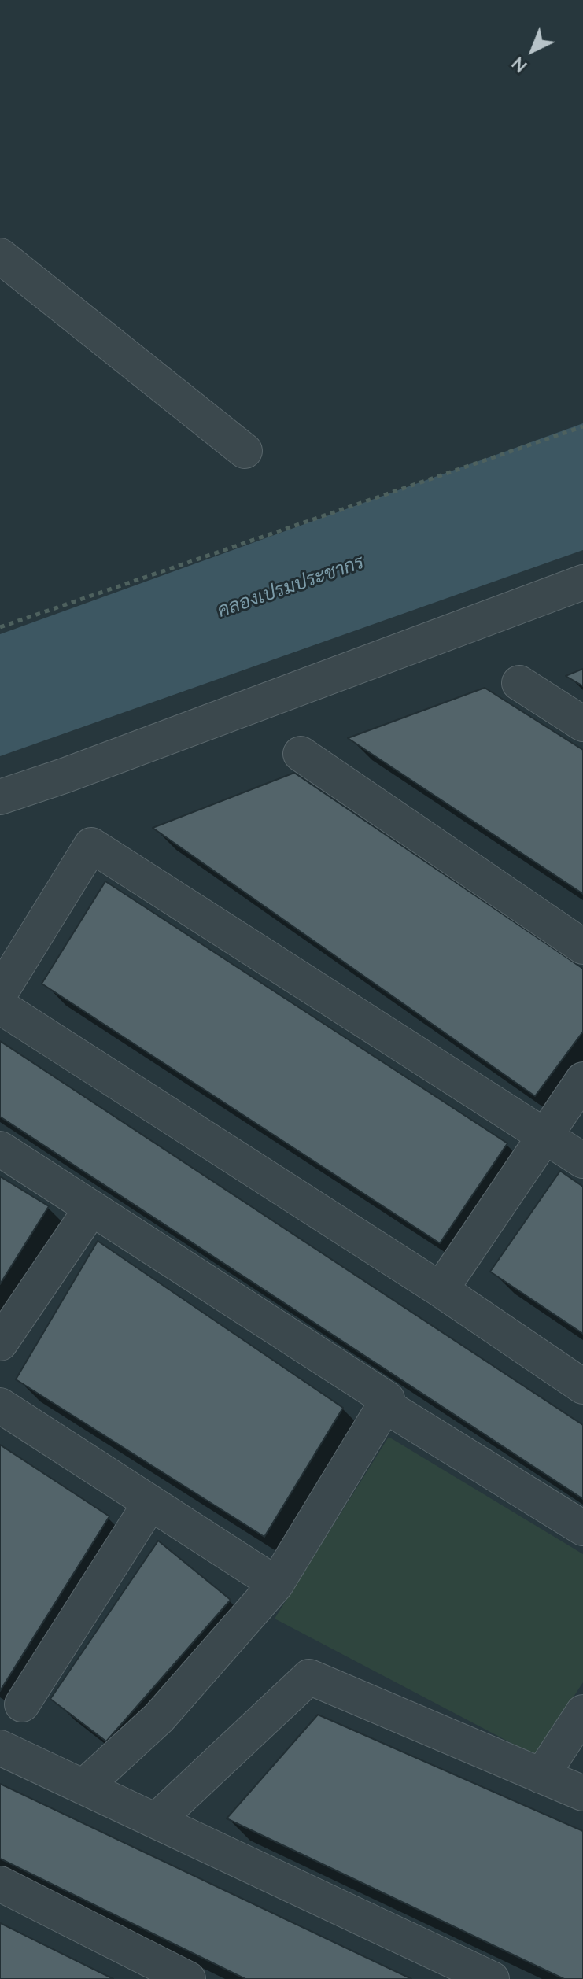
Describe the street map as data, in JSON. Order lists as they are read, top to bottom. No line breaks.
{"water":["คลองเปรมประชากร"],"north":"bottom left"}
